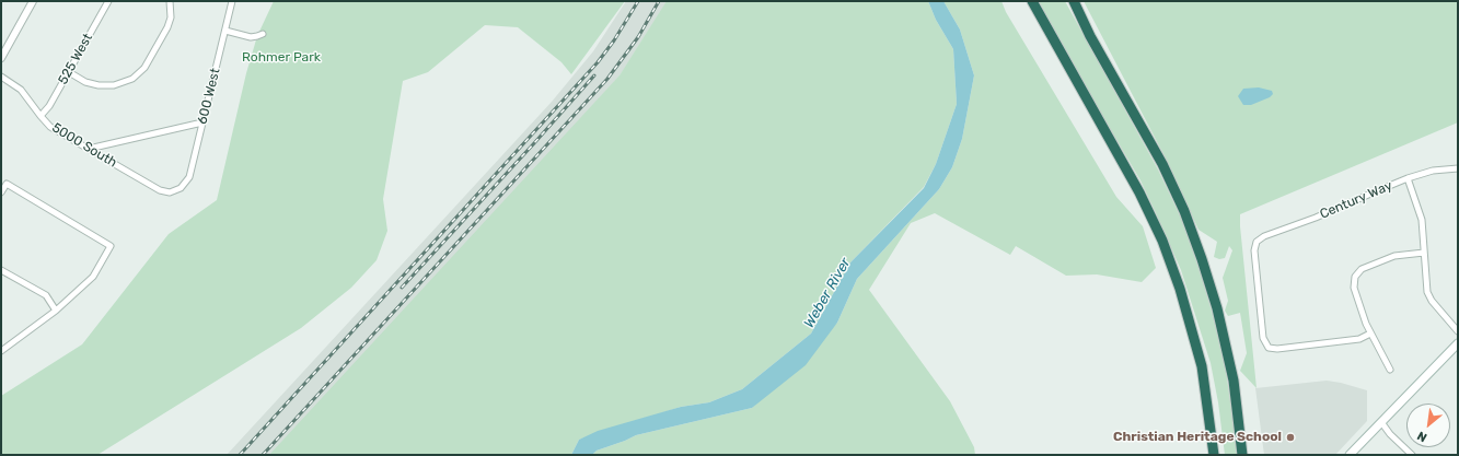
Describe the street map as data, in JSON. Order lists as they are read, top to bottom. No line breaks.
{"streets":{"street":["525 West","600 West","5000 South","Century Way"]},"crossings":[["525 West","5000 South"],["600 West","5000 South"]],"water":["Weber River"],"parks":["Rohmer Park"],"places":["Christian Heritage School"],"north":"bottom left"}
